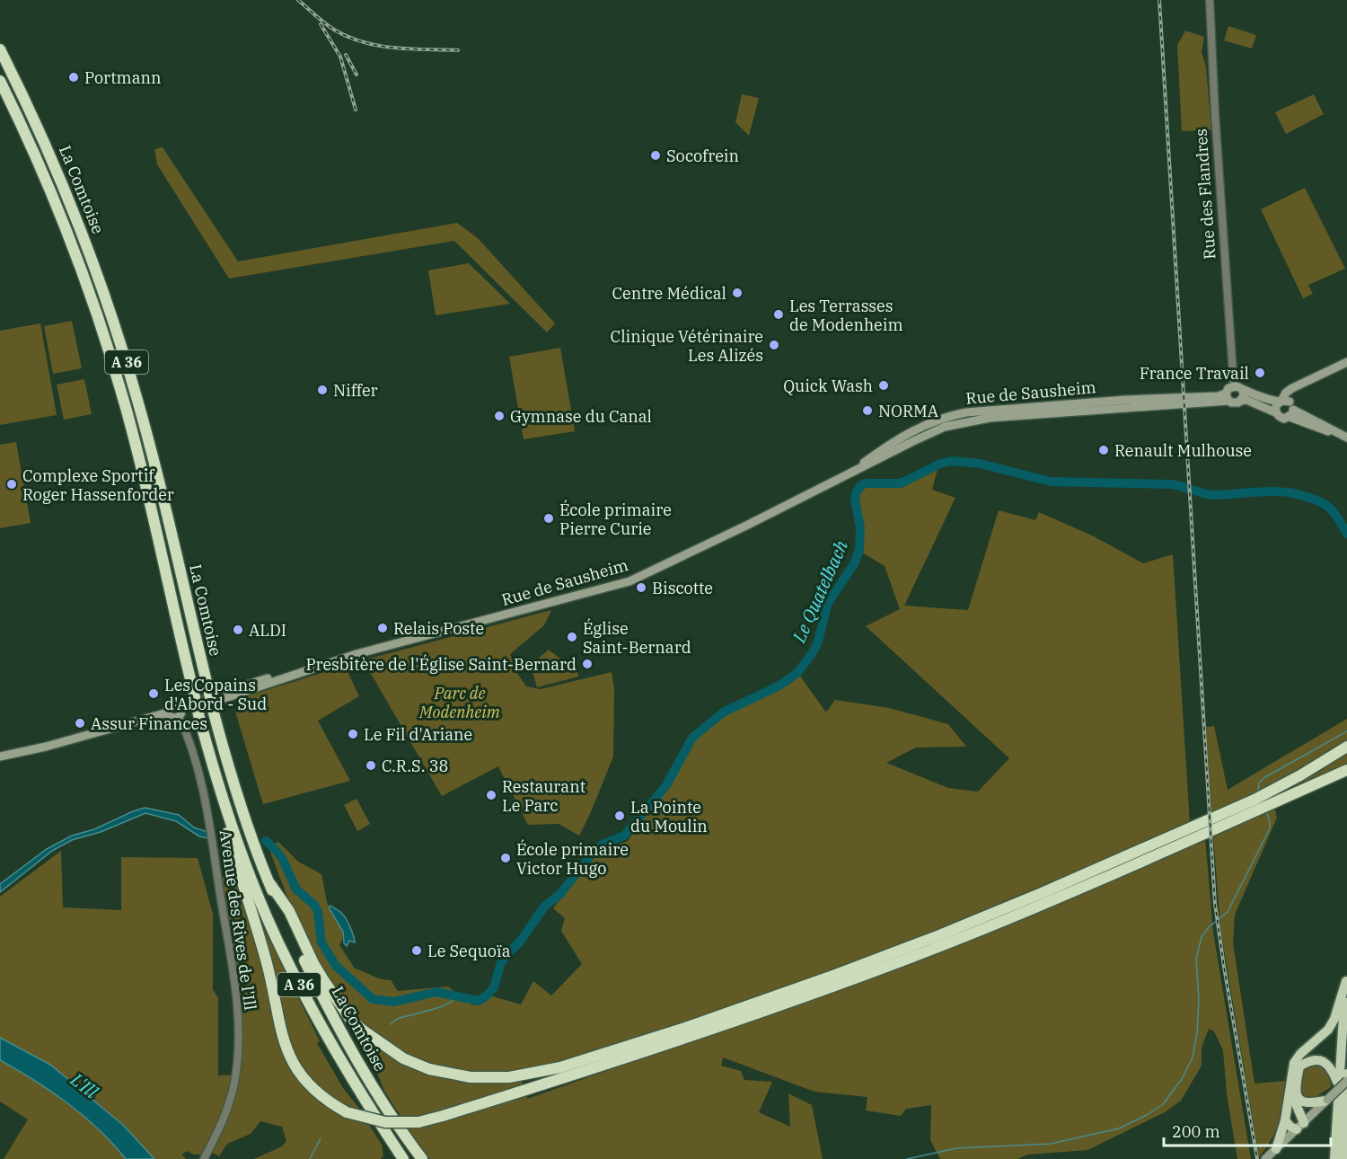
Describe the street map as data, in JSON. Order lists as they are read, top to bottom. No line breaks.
{"streets":{"highway":["La Comtoise","A 36"],"main road":["Rue de Sausheim"],"street":["Rue des Flandres","Avenue des Rives de l'Ill"]},"crossings":[["La Comtoise","Rue de Sausheim"],["La Comtoise","Avenue des Rives de l'Ill"],["Rue des Flandres","Rue de Sausheim"]],"water":["Le Quatelbach","L'Ill"],"parks":["Parc de Modenheim"],"places":["Portmann","Socofrein","Centre Médical","Les Terrasses de Modenheim","Clinique Vétérinaire Les Alizés","France Travail","Quick Wash","Niffer","NORMA","Gymnase du Canal","Renault Mulhouse","Complexe Sportif Roger Hassenforder","École primaire Pierre Curie","Biscotte","Relais Poste","ALDI","Église Saint-Bernard","Presbitère de l'Église Saint-Bernard","Les Copains d'Abord - Sud","Assur Finances","Le Fil d'Ariane","C.R.S. 38","Restaurant Le Parc","La Pointe du Moulin","École primaire Victor Hugo","Le Sequoïa"],"scale_bar":"200 m"}
